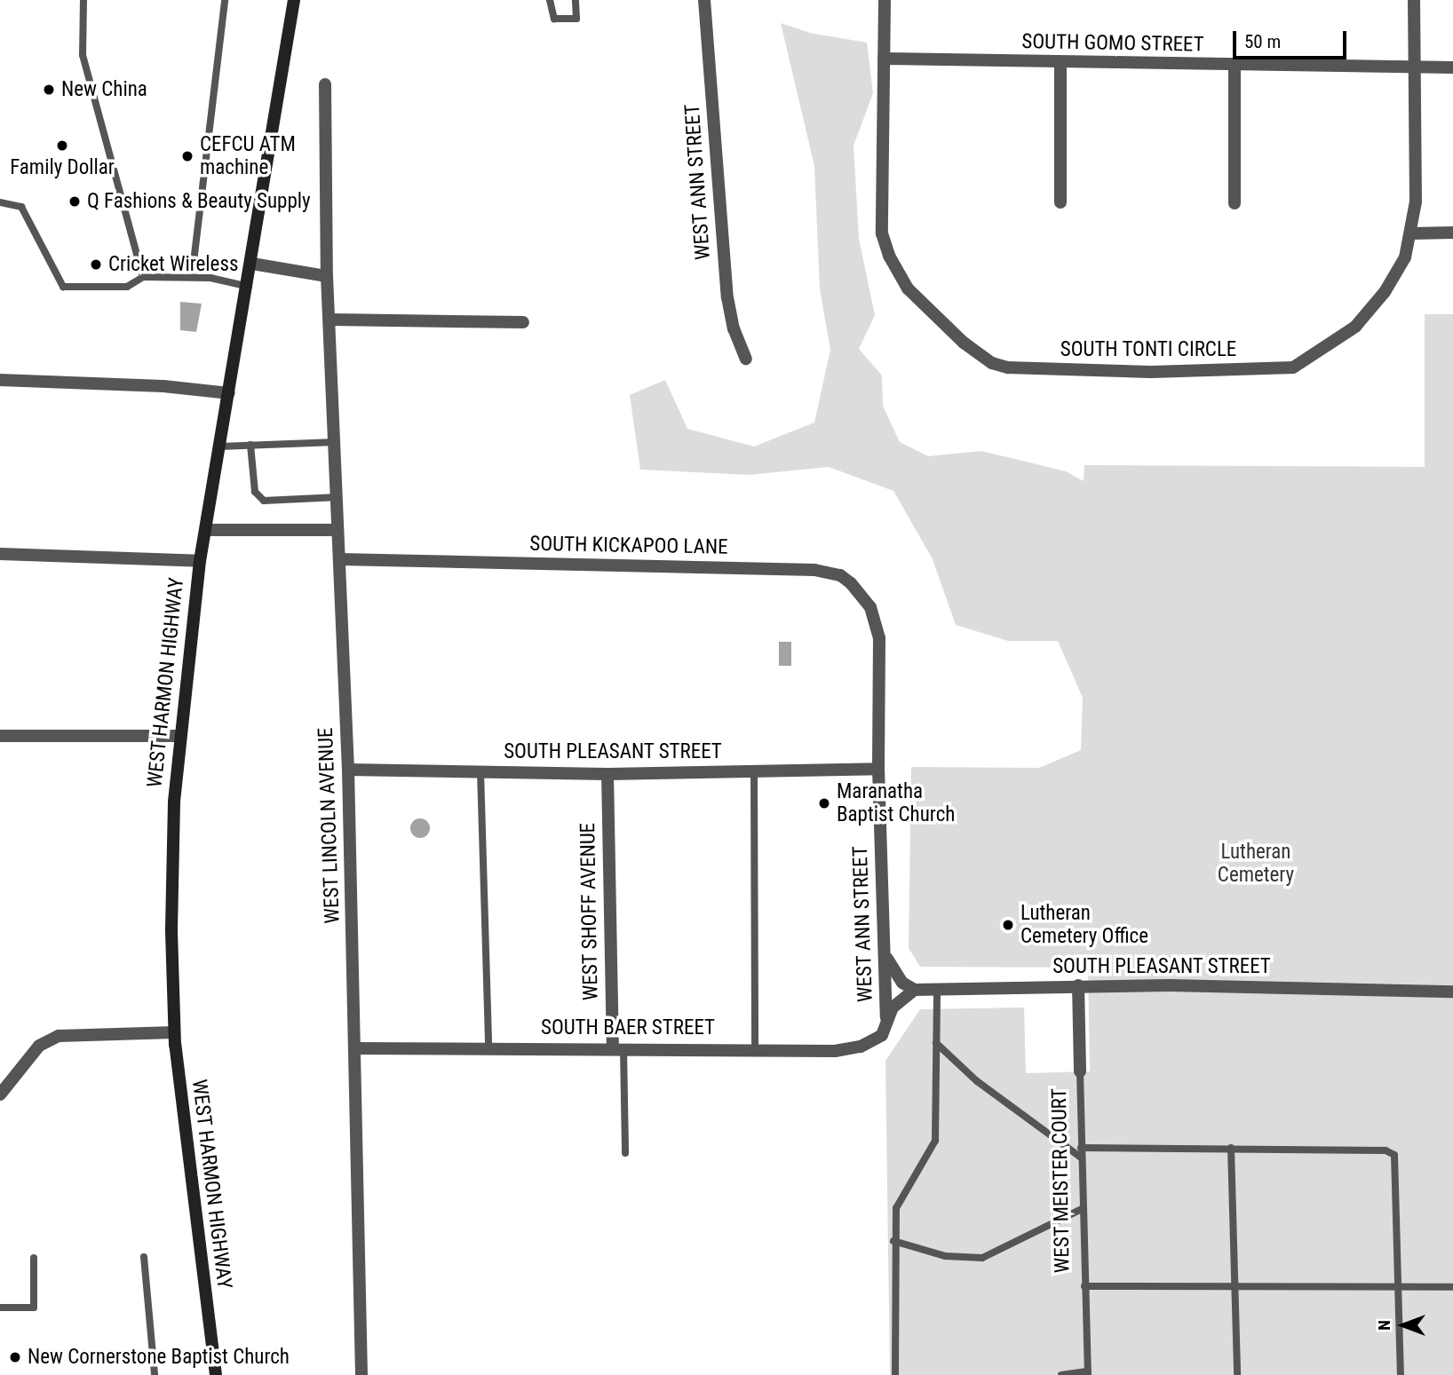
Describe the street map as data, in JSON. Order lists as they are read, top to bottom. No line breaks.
{"streets":{"main road":["WEST HARMON HIGHWAY"],"street":["SOUTH GOMO STREET","WEST ANN STREET","SOUTH TONTI CIRCLE","SOUTH KICKAPOO LANE","SOUTH PLEASANT STREET","WEST LINCOLN AVENUE","WEST SHOFF AVENUE","SOUTH BAER STREET","WEST MEISTER COURT"]},"crossings":[["SOUTH GOMO STREET","SOUTH TONTI CIRCLE"],["WEST ANN STREET","SOUTH KICKAPOO LANE"],["WEST ANN STREET","SOUTH PLEASANT STREET"],["WEST ANN STREET","SOUTH BAER STREET"],["SOUTH KICKAPOO LANE","WEST LINCOLN AVENUE"],["SOUTH PLEASANT STREET","WEST LINCOLN AVENUE"],["SOUTH PLEASANT STREET","WEST SHOFF AVENUE"],["SOUTH PLEASANT STREET","WEST MEISTER COURT"],["WEST LINCOLN AVENUE","SOUTH BAER STREET"],["WEST SHOFF AVENUE","SOUTH BAER STREET"]],"parks":["Lutheran Cemetery"],"places":["New China","Family Dollar","CEFCU ATM machine","Q Fashions & Beauty Supply","Cricket Wireless","Maranatha Baptist Church","Lutheran Cemetery Office","New Cornerstone Baptist Church"],"scale_bar":"50 m","north":"left"}
